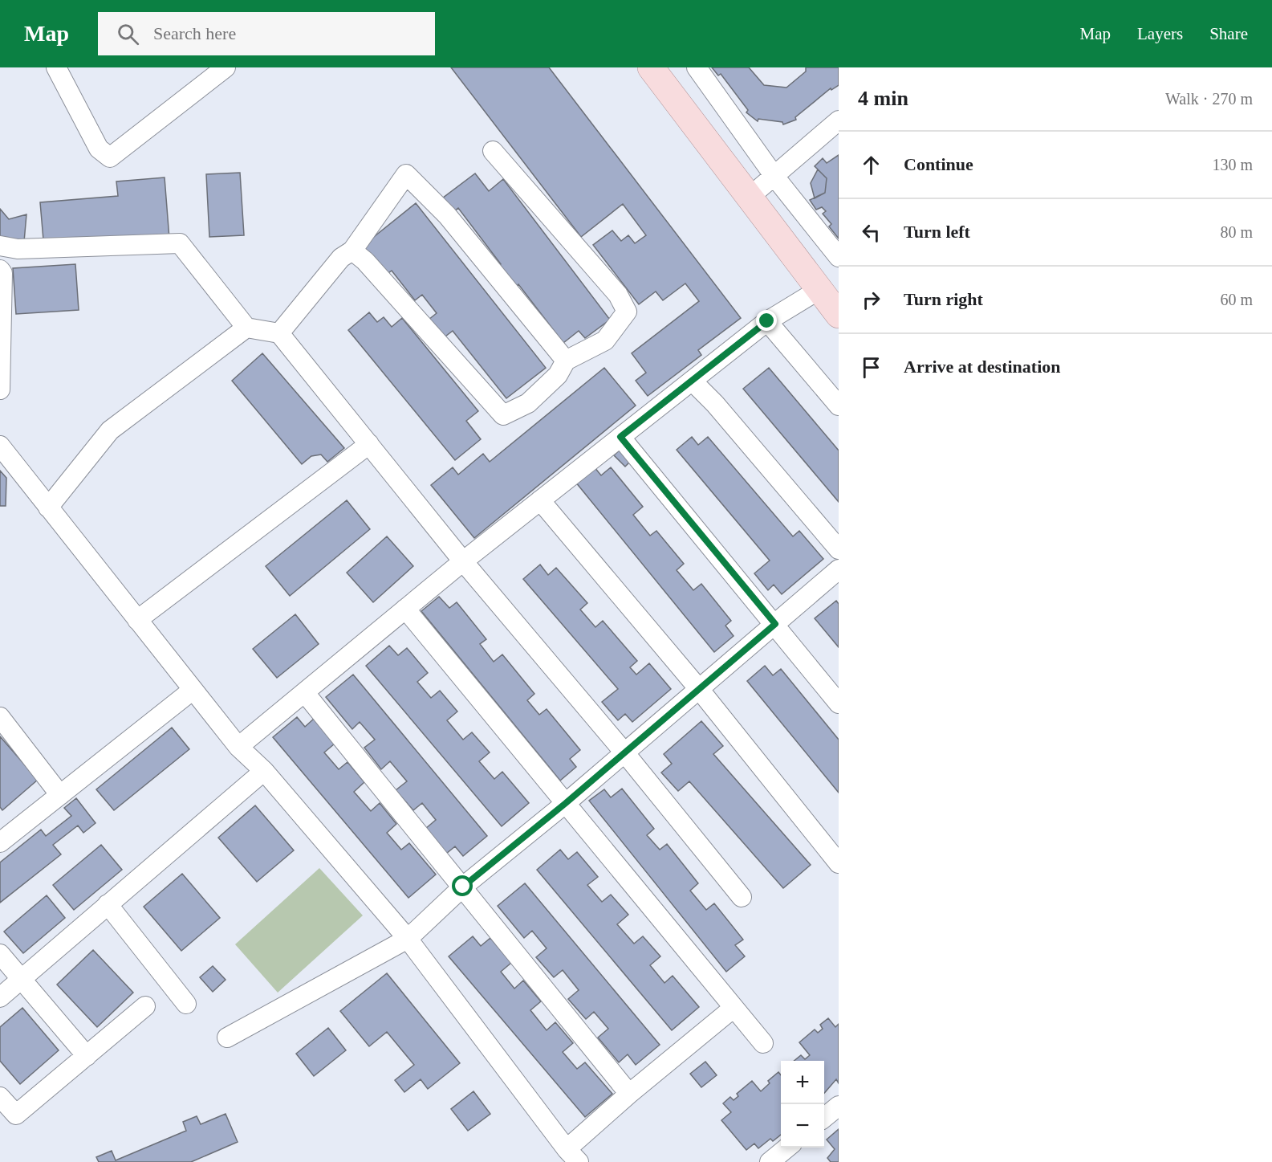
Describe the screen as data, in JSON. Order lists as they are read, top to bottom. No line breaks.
{"page":{"header":"Map","search":"Search here","nav":["Map","Layers","Share"],"heading":["4 min","Walk · 270 m"],"list":[["Continue","130 m"],["Turn left","80 m"],["Turn right","60 m"],"Arrive at destination"],"map_buttons":["+","−"]}}
